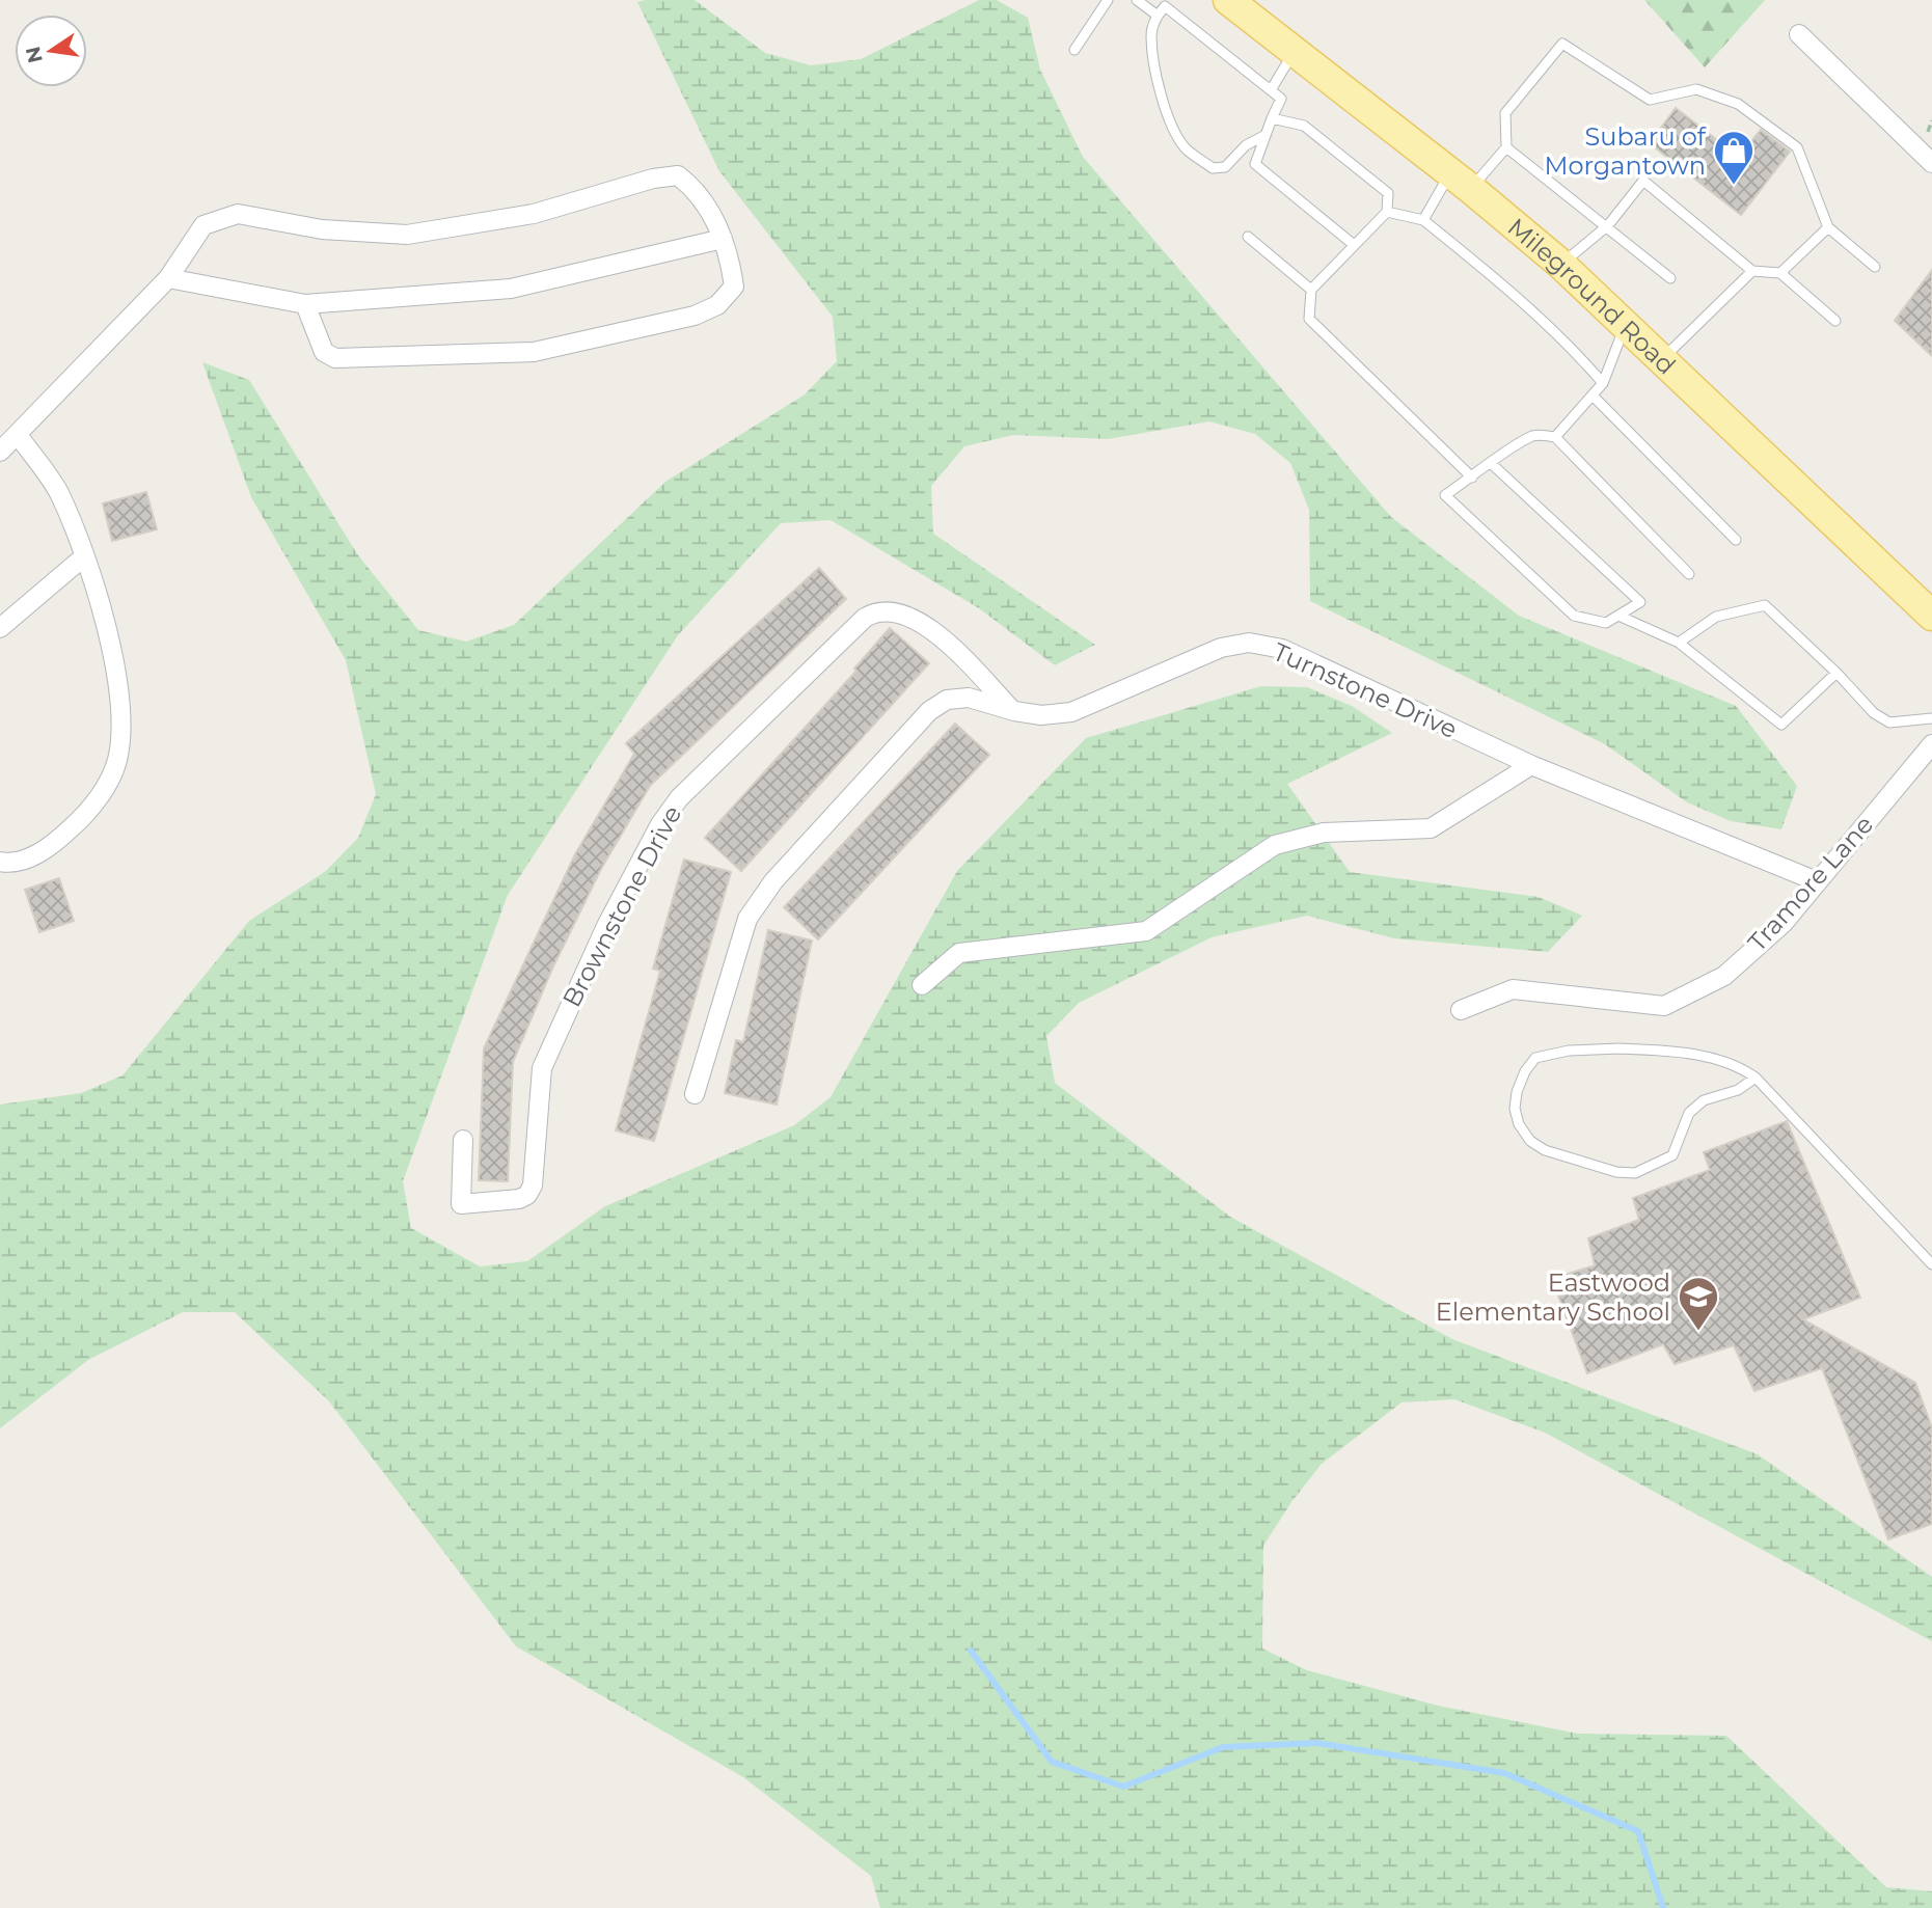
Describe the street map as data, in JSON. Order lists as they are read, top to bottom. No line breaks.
{"streets":{"main road":["Mileground Road"],"street":["Turnstone Drive","Tramore Lane","Brownstone Drive"]},"crossings":[["Turnstone Drive","Tramore Lane"],["Turnstone Drive","Brownstone Drive"]],"places":{"shop":["Subaru of Morgantown"],"school or university":["Eastwood Elementary School"]},"north":"left"}
